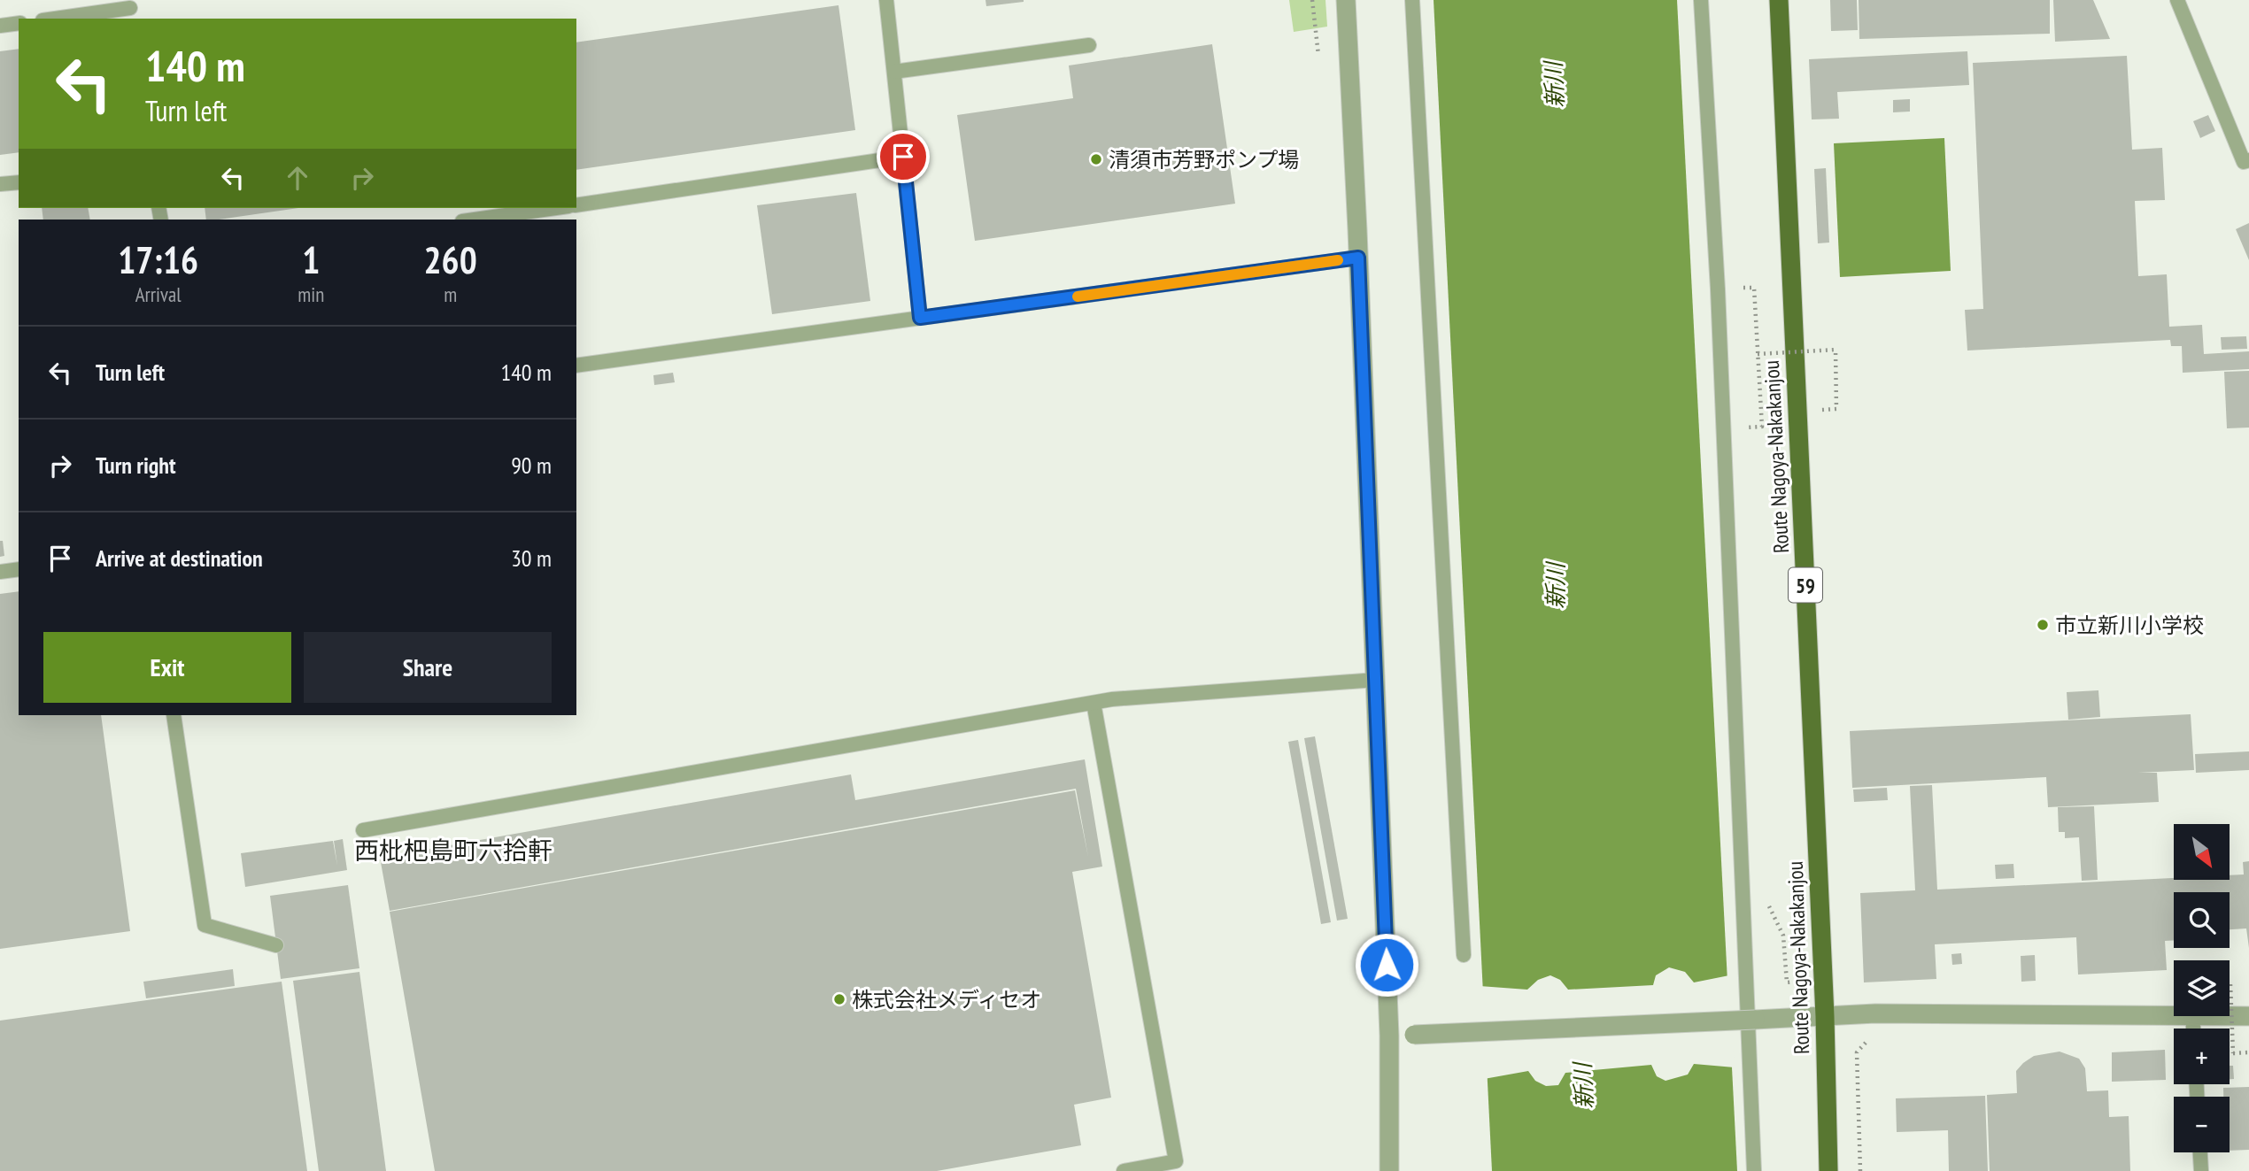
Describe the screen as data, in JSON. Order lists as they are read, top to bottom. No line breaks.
{"streets":{"main road":["Route Nagoya-Nakakanjou","59"]},"districts":["西枇杷島町六拾軒"],"water":["新川"],"places":["清須市芳野ポンプ場","市立新川小学校","株式会社メディセオ"],"north":"bottom right","page":{"turn":["140 m","Turn left"],"eta":["17:16","Arrival","1","min","260","m"],"list":[{"name":"Turn left","value":"140 m"},{"name":"Turn right","value":"90 m"},{"name":"Arrive at destination","value":"30 m"}],"buttons":["Exit","Share"],"map_buttons":["+","−"]}}
